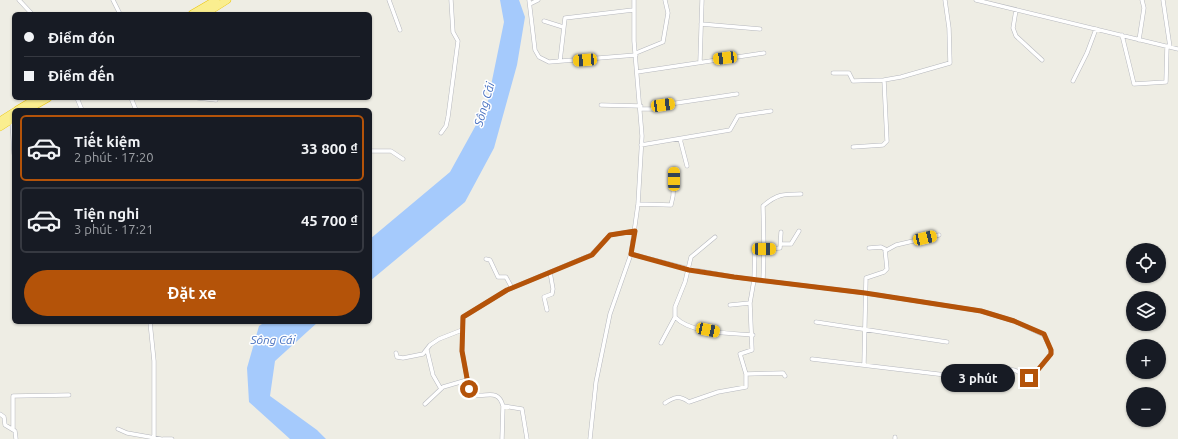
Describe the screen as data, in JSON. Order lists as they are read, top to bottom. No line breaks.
{"water":["Sông Cái"],"page":{"banner":["Điểm đón","Điểm đến"],"list":[{"name":"Tiết kiệm","note":"2 phút · 17:20","value":"33 800 ₫"},{"name":"Tiện nghi","note":"3 phút · 17:21","value":"45 700 ₫"}],"map_buttons":["+","−"],"buttons":"Đặt xe","bubble":"3 phút"}}
